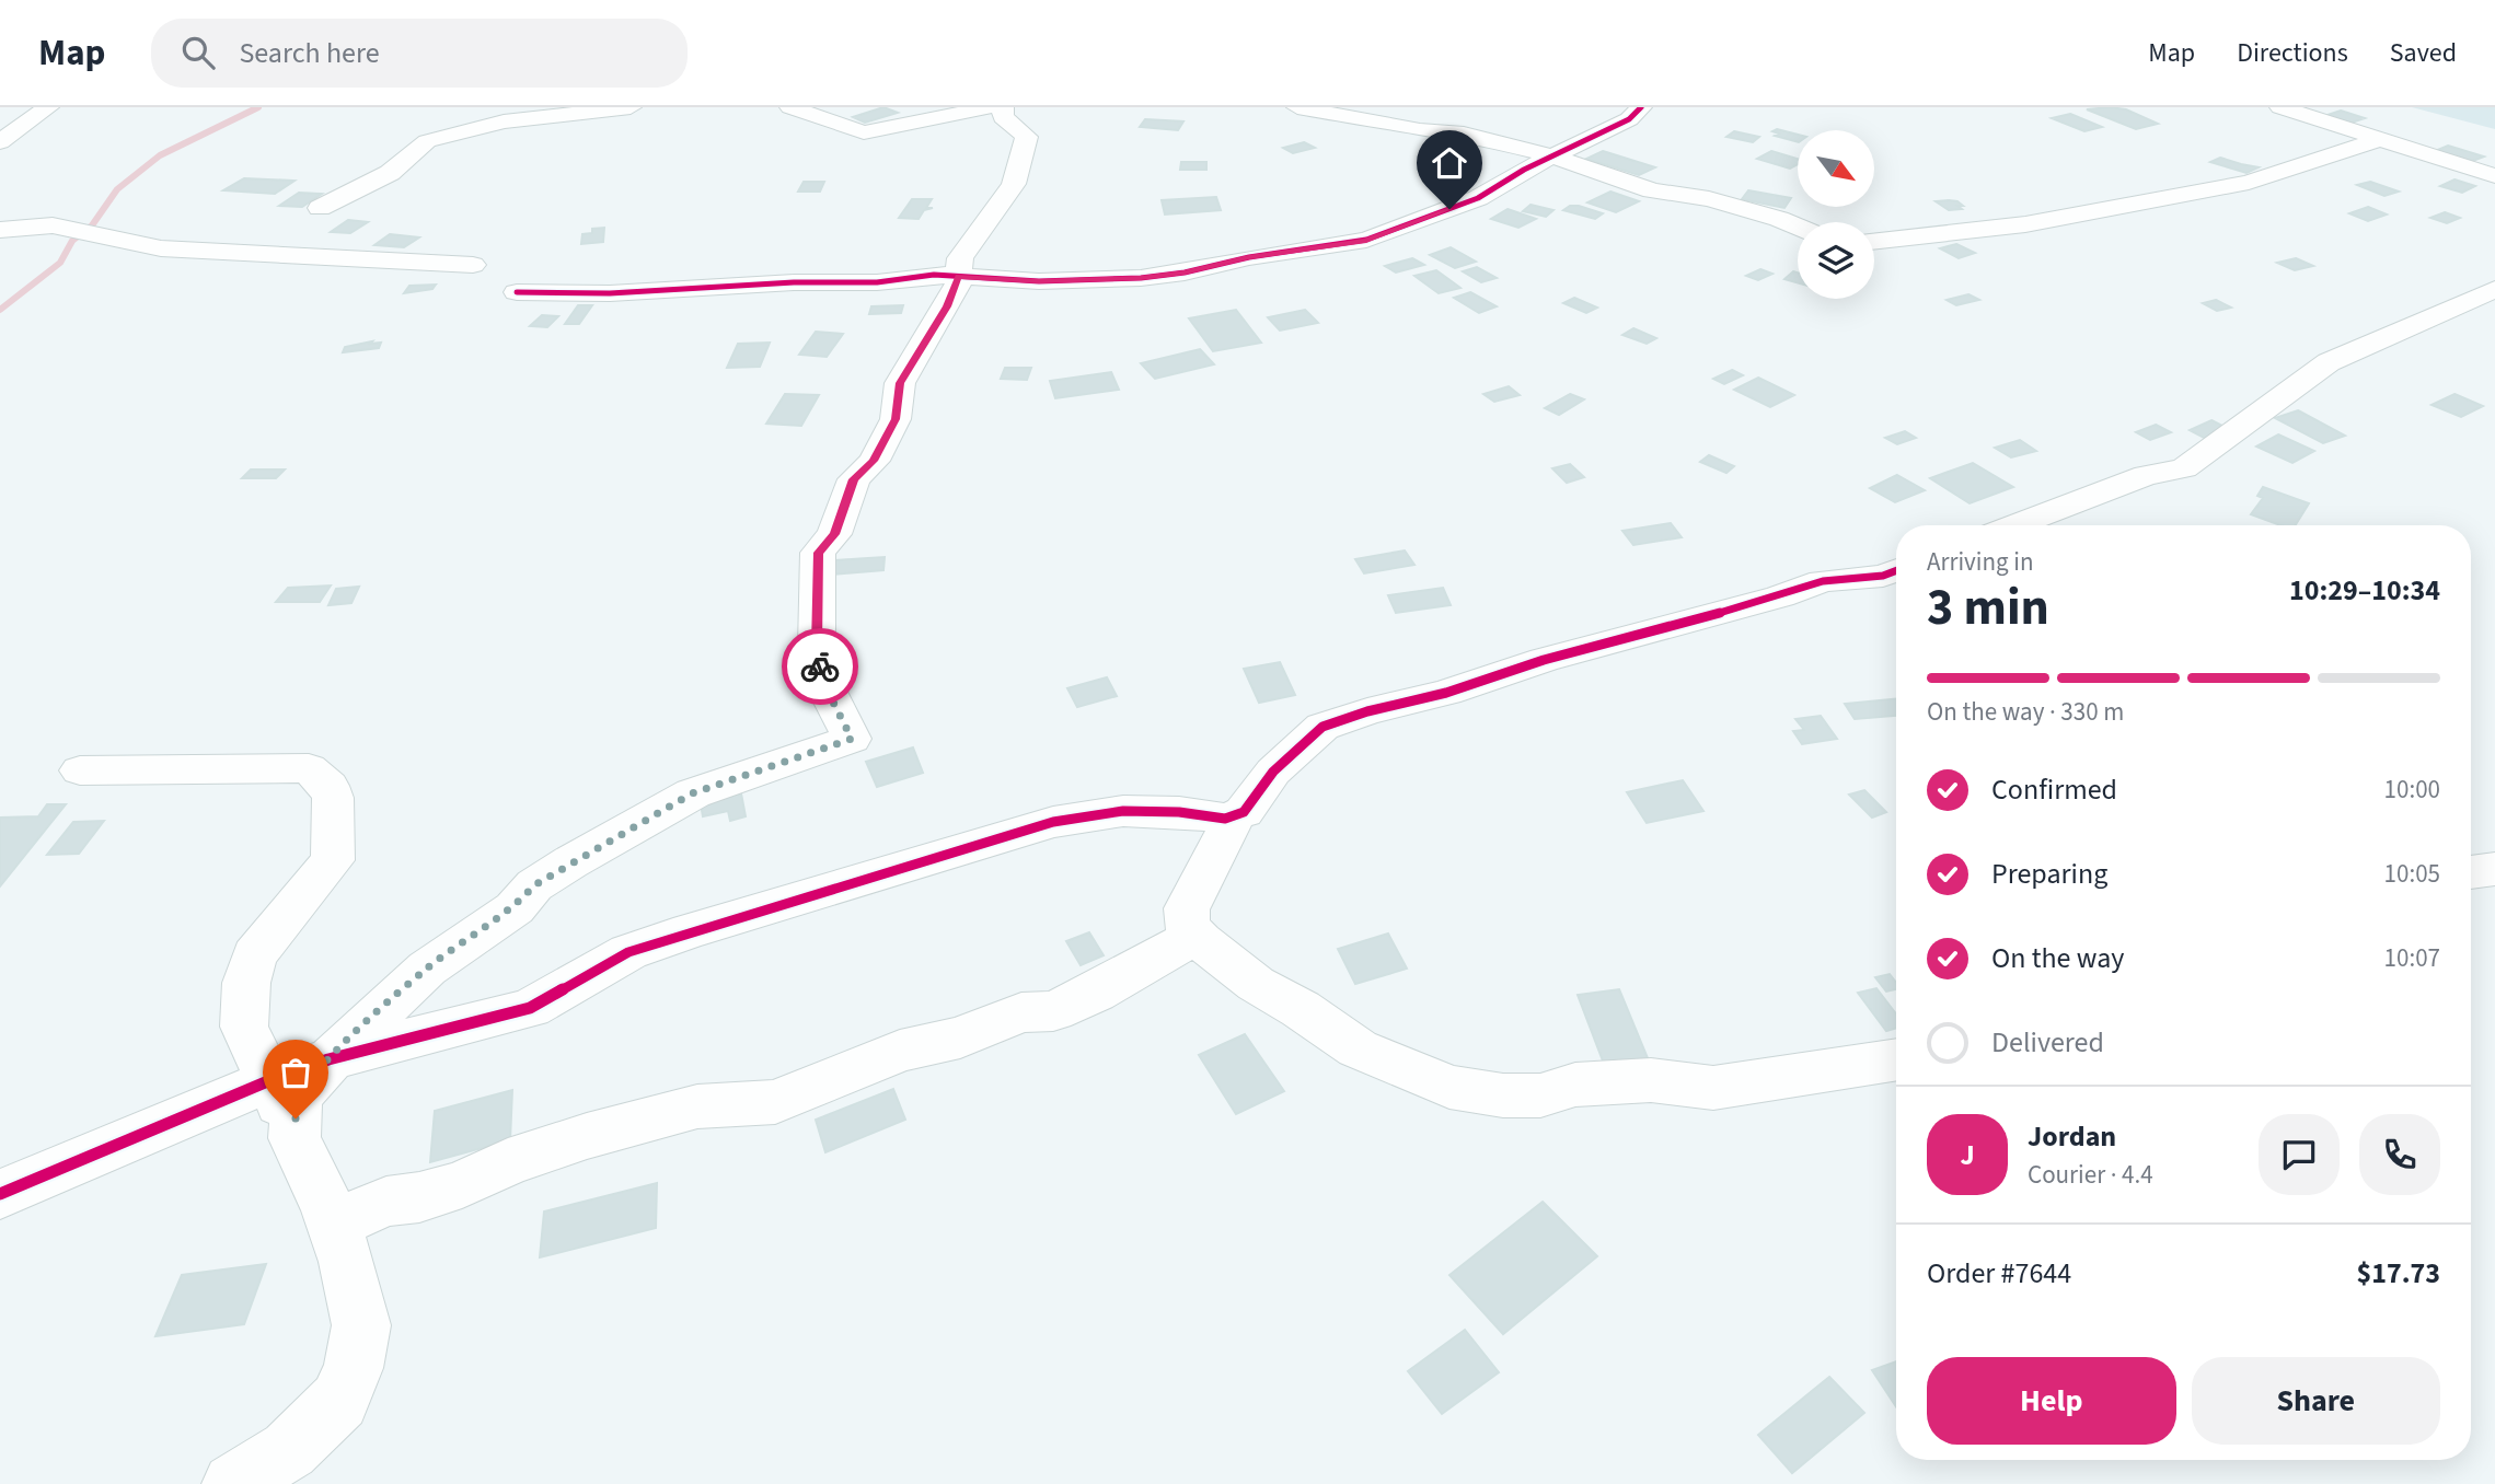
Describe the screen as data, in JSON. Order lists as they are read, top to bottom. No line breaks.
{"north":"bottom right","page":{"header":"Map","search":"Search here","nav":["Map","Directions","Saved"],"heading":["3 min","Arriving in","10:29–10:34"],"panel":["Jordan","Courier · 4.4","Order #7644","$17.73"],"bar":"On the way · 330 m","list":[["Confirmed","10:00"],["Preparing","10:05"],["On the way","10:07"],"Delivered"],"round":"J","buttons":["Help","Share"]}}
